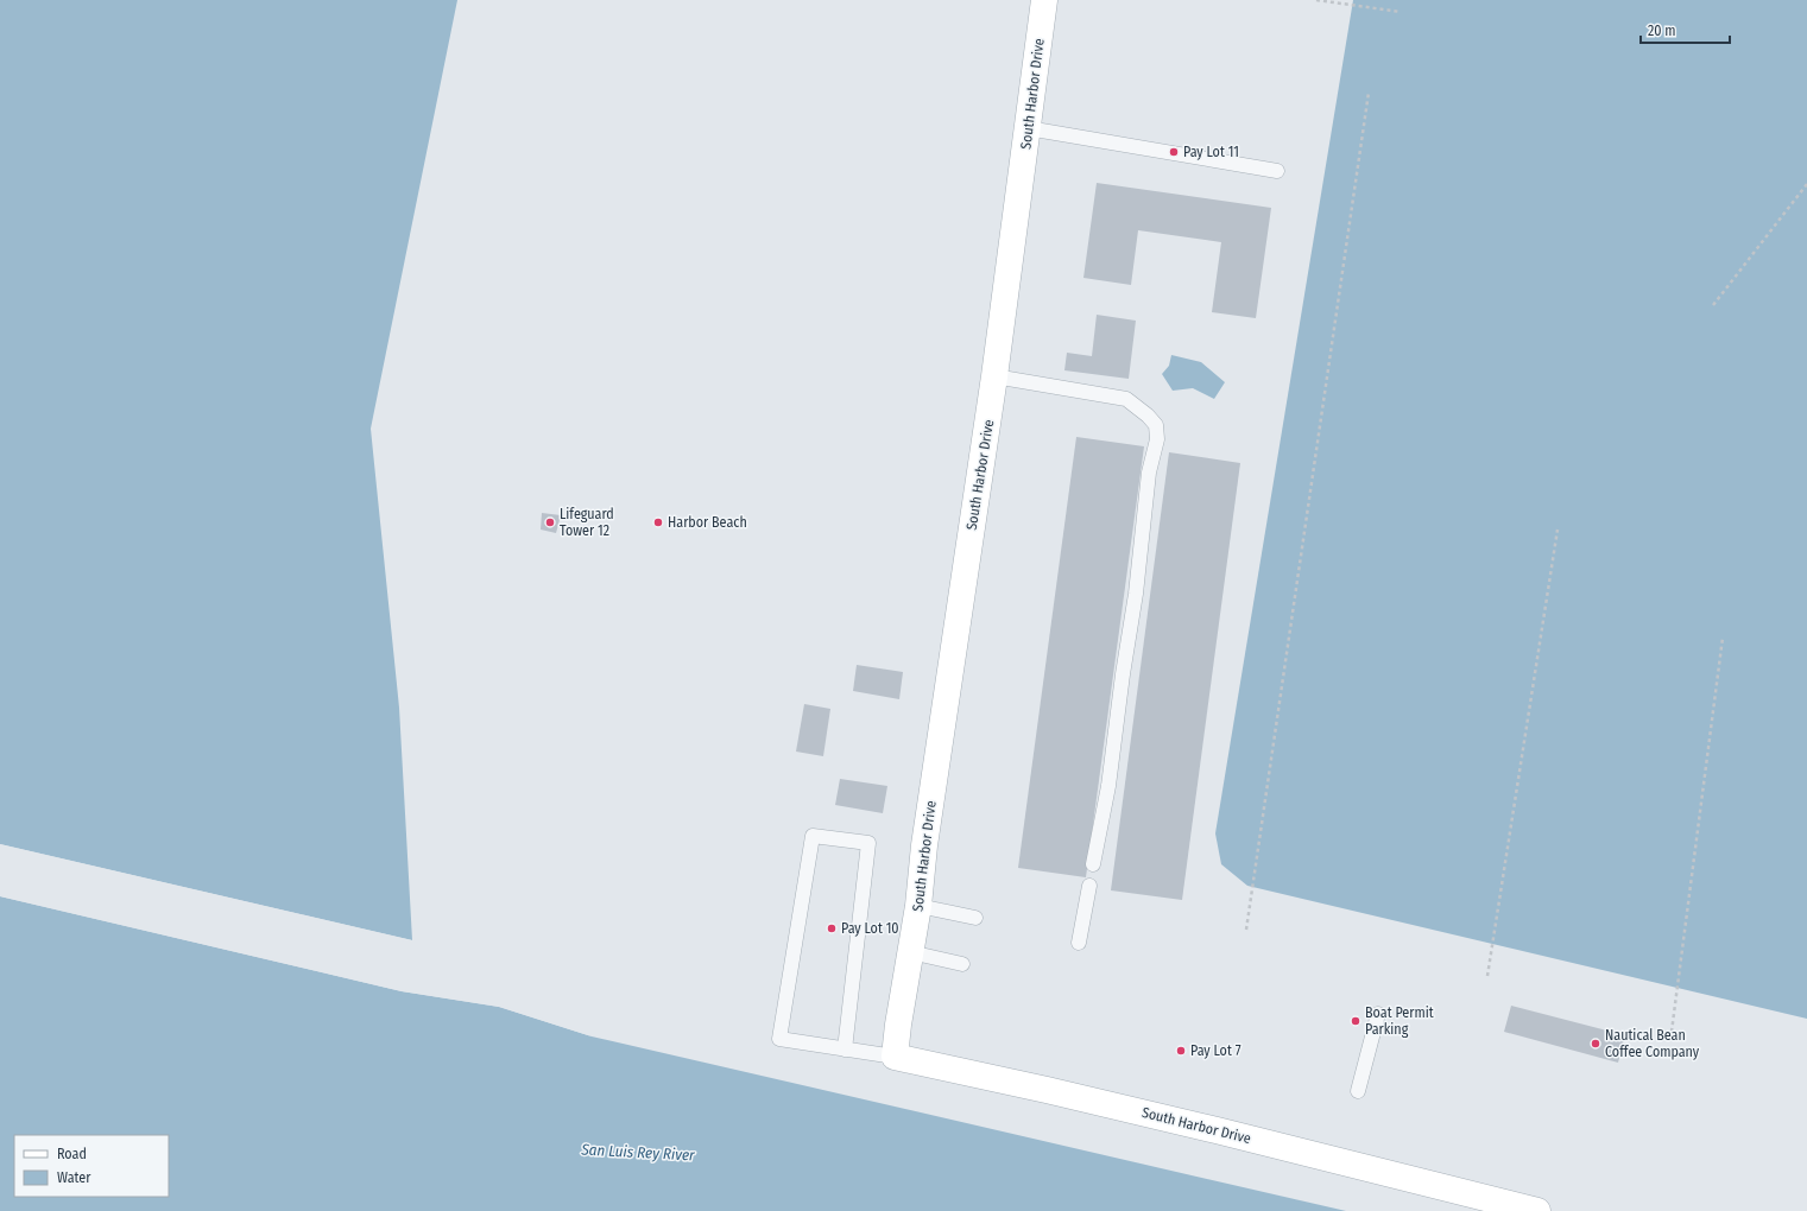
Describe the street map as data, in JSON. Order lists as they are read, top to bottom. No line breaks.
{"streets":{"street":["South Harbor Drive"]},"water":["San Luis Rey River"],"places":["Pay Lot 11","Lifeguard Tower 12","Harbor Beach","Pay Lot 10","Boat Permit Parking","Nautical Bean Coffee Company","Pay Lot 7"],"legend":["Road","Water"],"scale_bar":"20 m"}
